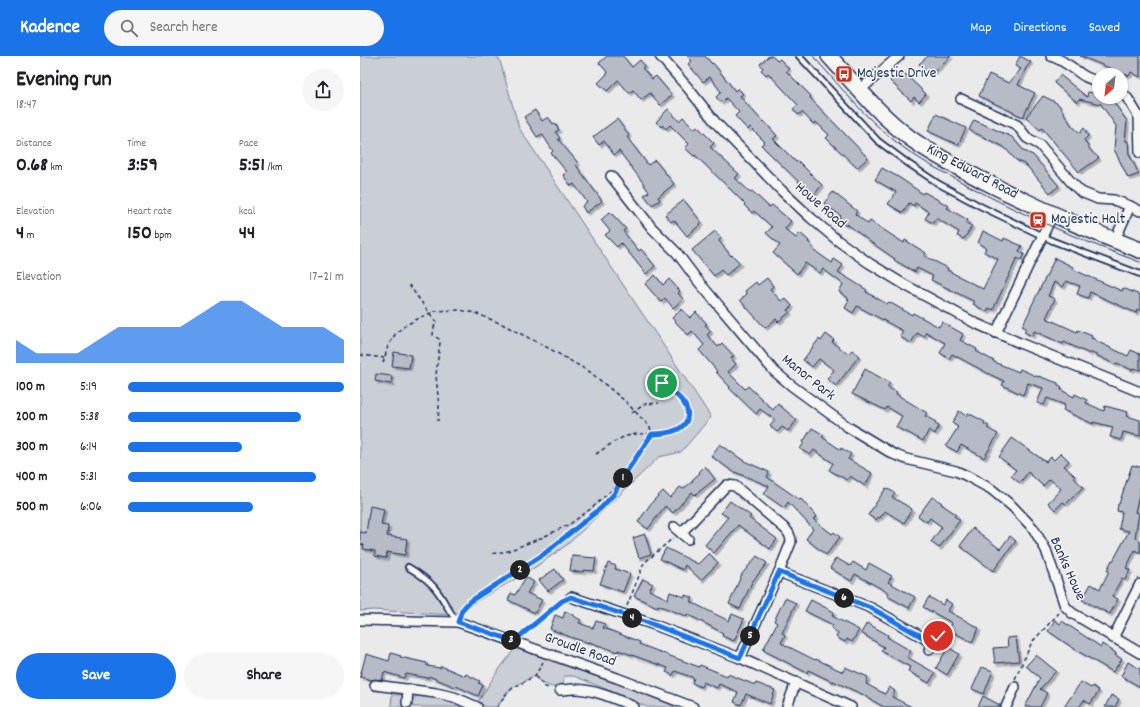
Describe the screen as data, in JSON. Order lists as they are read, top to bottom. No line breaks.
{"streets":{"main road":["King Edward Road"],"street":["Howe Road","Manor Park","Banks Howe","Groudle Road"]},"crossings":[["Manor Park","Banks Howe"]],"places":{"bus stop":["Majestic Drive"],"station":["Majestic Halt"]},"north":"bottom left","page":{"header":"Kadence","search":"Search here","nav":["Map","Directions","Saved"],"heading":["Evening run","18:47"],"stats":[["Distance","0.68 km"],["Time","3:59"],["Pace","5:51 /km"],["Elevation","4 m"],["Heart rate","150 bpm"],["kcal","44"]],"chart":["Elevation","17–21 m"],"list":[{"name":"100 m","note":"5:19"},{"name":"200 m","note":"5:38"},{"name":"300 m","note":"6:14"},{"name":"400 m","note":"5:31"},{"name":"500 m","note":"6:06"}],"pins":["1","2","6","4","5","3"],"buttons":["Save","Share"]}}
